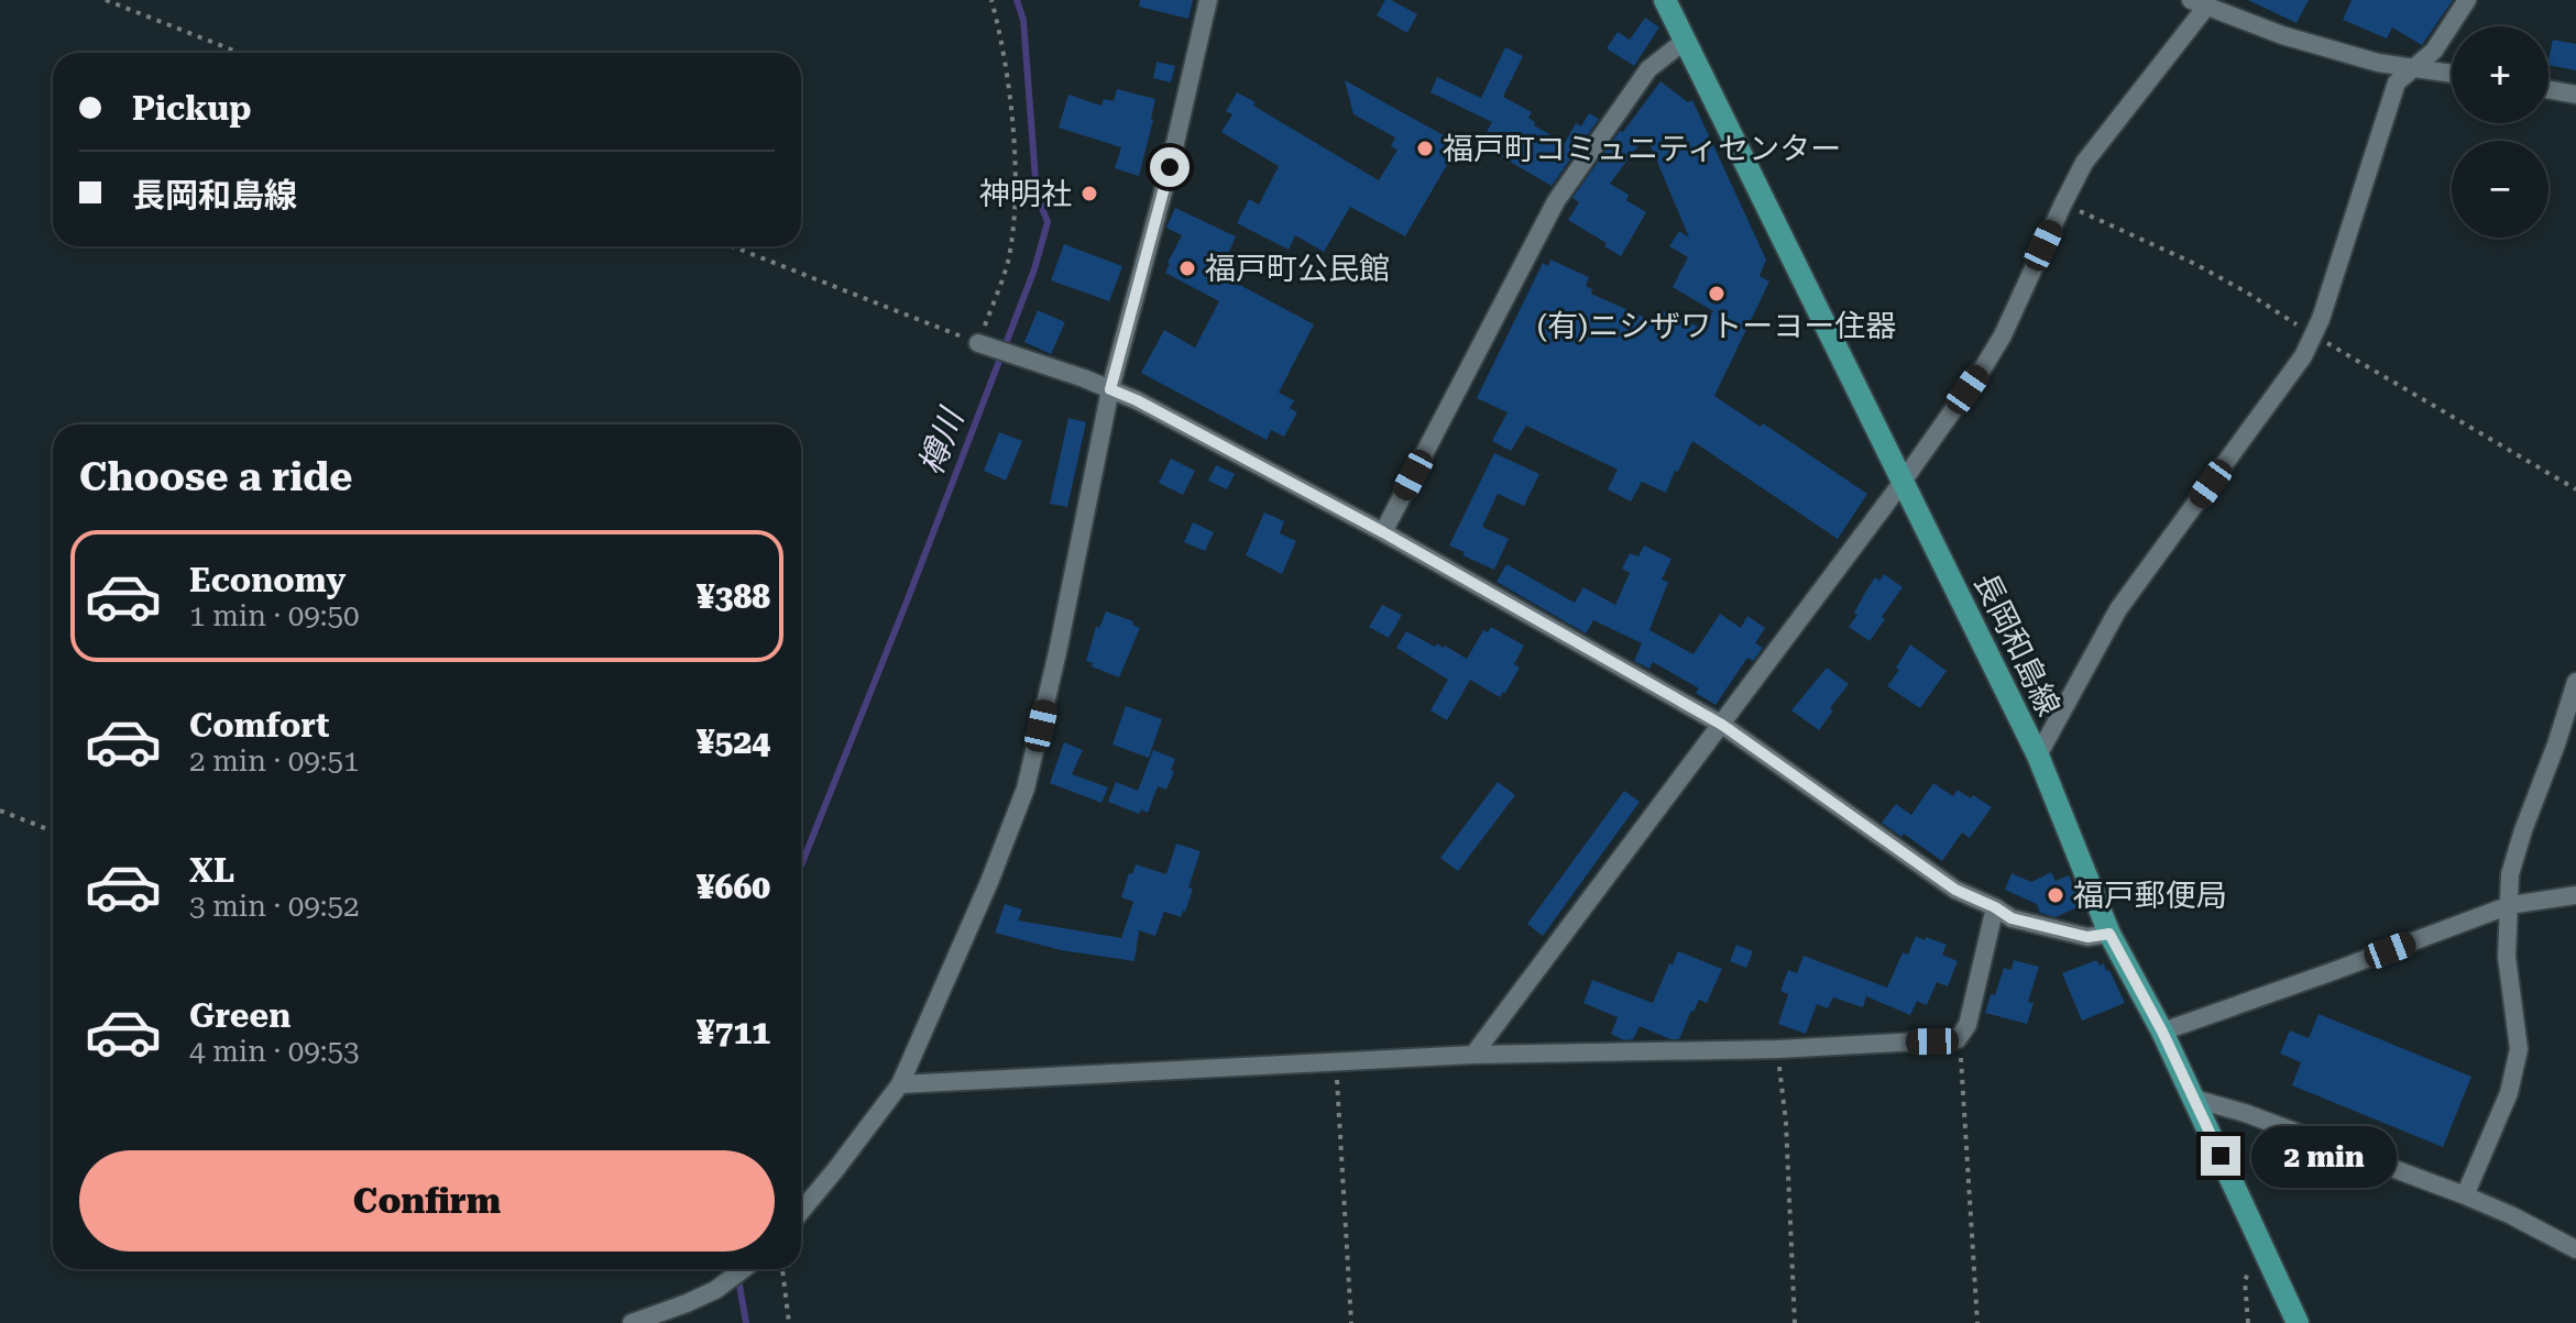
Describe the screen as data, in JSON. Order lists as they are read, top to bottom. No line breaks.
{"streets":{"main road":["長岡和島線"]},"water":["樽川"],"places":["福戸町コミュニティセンター","神明社","福戸町公民館","(有)ニシザワトーヨー住器","福戸郵便局"],"page":{"map_buttons":["+","−"],"banner":["Pickup","長岡和島線"],"heading":"Choose a ride","list":[{"name":"Economy","note":"1 min · 09:50","value":"¥388"},{"name":"Comfort","note":"2 min · 09:51","value":"¥524"},{"name":"XL","note":"3 min · 09:52","value":"¥660"},{"name":"Green","note":"4 min · 09:53","value":"¥711"}],"bubble":"2 min","buttons":"Confirm"}}
